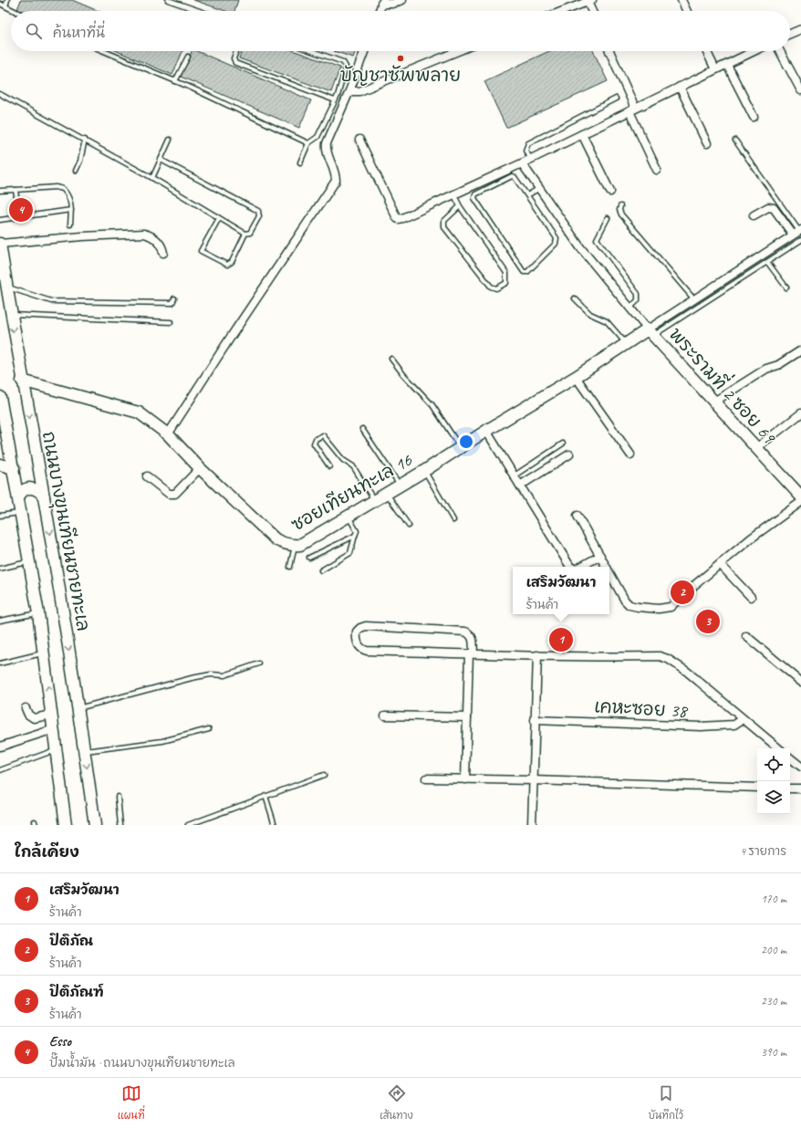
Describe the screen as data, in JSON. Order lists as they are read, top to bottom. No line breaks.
{"streets":{"main road":["พระรามที่ 2 ซอย 69","ซอยเทียนทะเล 16","ถนนบางขุนเทียนชายทะเล"],"street":["เคหะซอย 38"]},"crossings":[["พระรามที่ 2 ซอย 69","ซอยเทียนทะเล 16"],["ซอยเทียนทะเล 16","ถนนบางขุนเทียนชายทะเล"]],"places":["บัญชาซัพพลาย"],"page":{"search":"ค้นหาที่นี่","pins":["4","2","3","1"],"popup":["เสริมวัฒนา","ร้านค้า"],"heading":["ใกล้เคียง","4 รายการ"],"list":[{"mark":"1","name":"เสริมวัฒนา","note":"ร้านค้า","value":"170 m"},{"mark":"2","name":"ปิติภัณ","note":"ร้านค้า","value":"200 m"},{"mark":"3","name":"ปิติภัณฑ์","note":"ร้านค้า","value":"230 m"},{"mark":"4","name":"Esso","note":"ปั๊มน้ำมัน · ถนนบางขุนเทียนชายทะเล","value":"390 m"}],"nav":["แผนที่","เส้นทาง","บันทึกไว้"]}}
